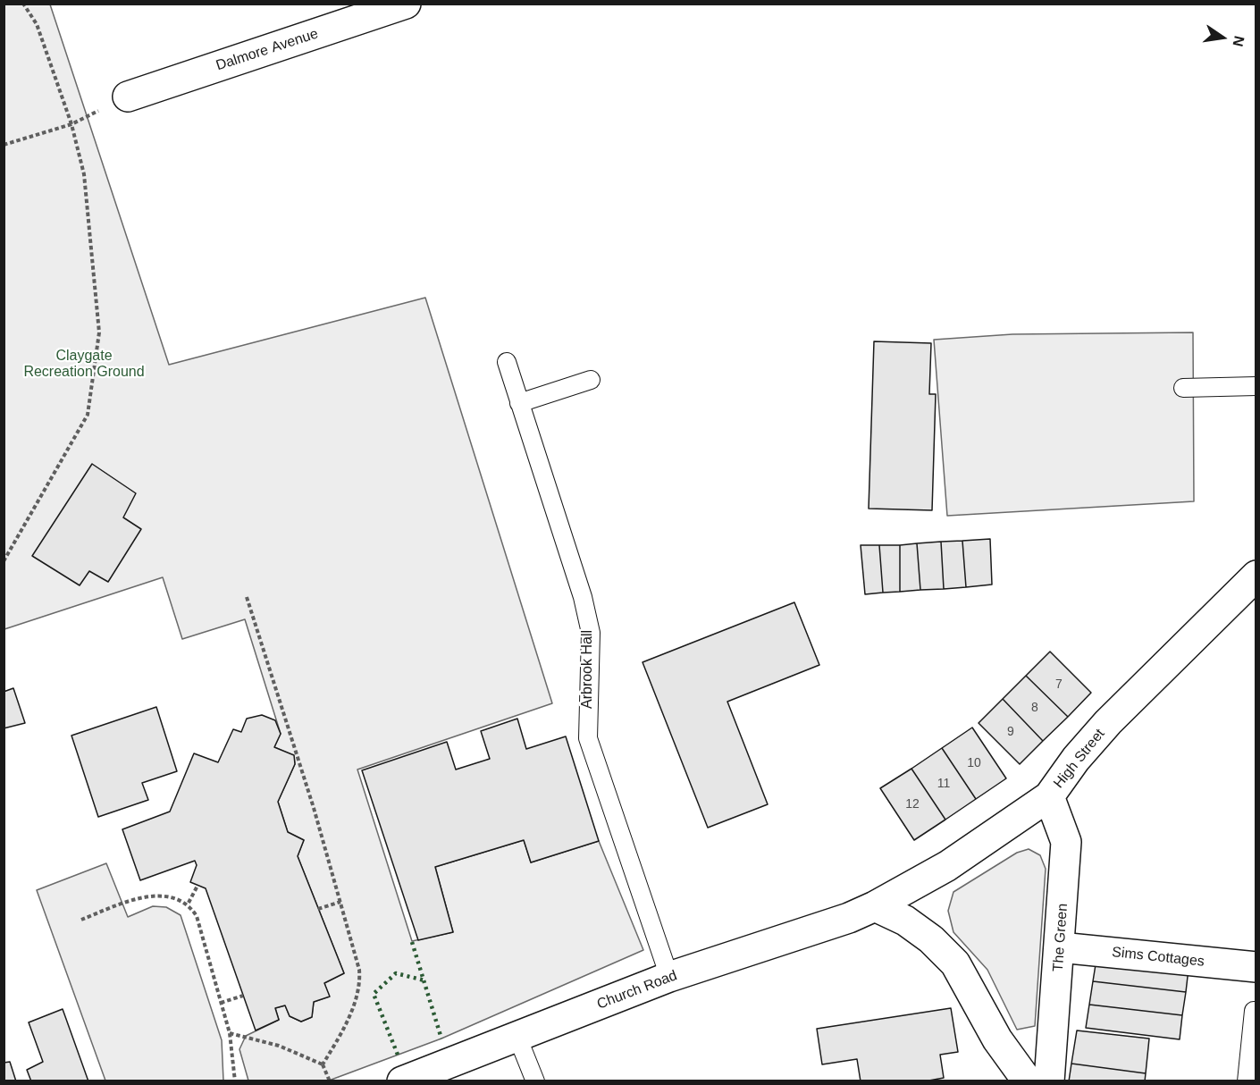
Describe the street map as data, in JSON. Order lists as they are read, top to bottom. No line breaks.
{"streets":{"street":["Dalmore Avenue","High Street","The Green","Sims Cottages","Church Road"],"lane":["Arbrook Hall"]},"crossings":[["Arbrook Hall","Church Road"],["High Street","The Green"],["High Street","Church Road"],["The Green","Sims Cottages"]],"parks":["Claygate Recreation Ground"],"house_numbers":["7","8","9","10","11","12"],"north":"right"}
